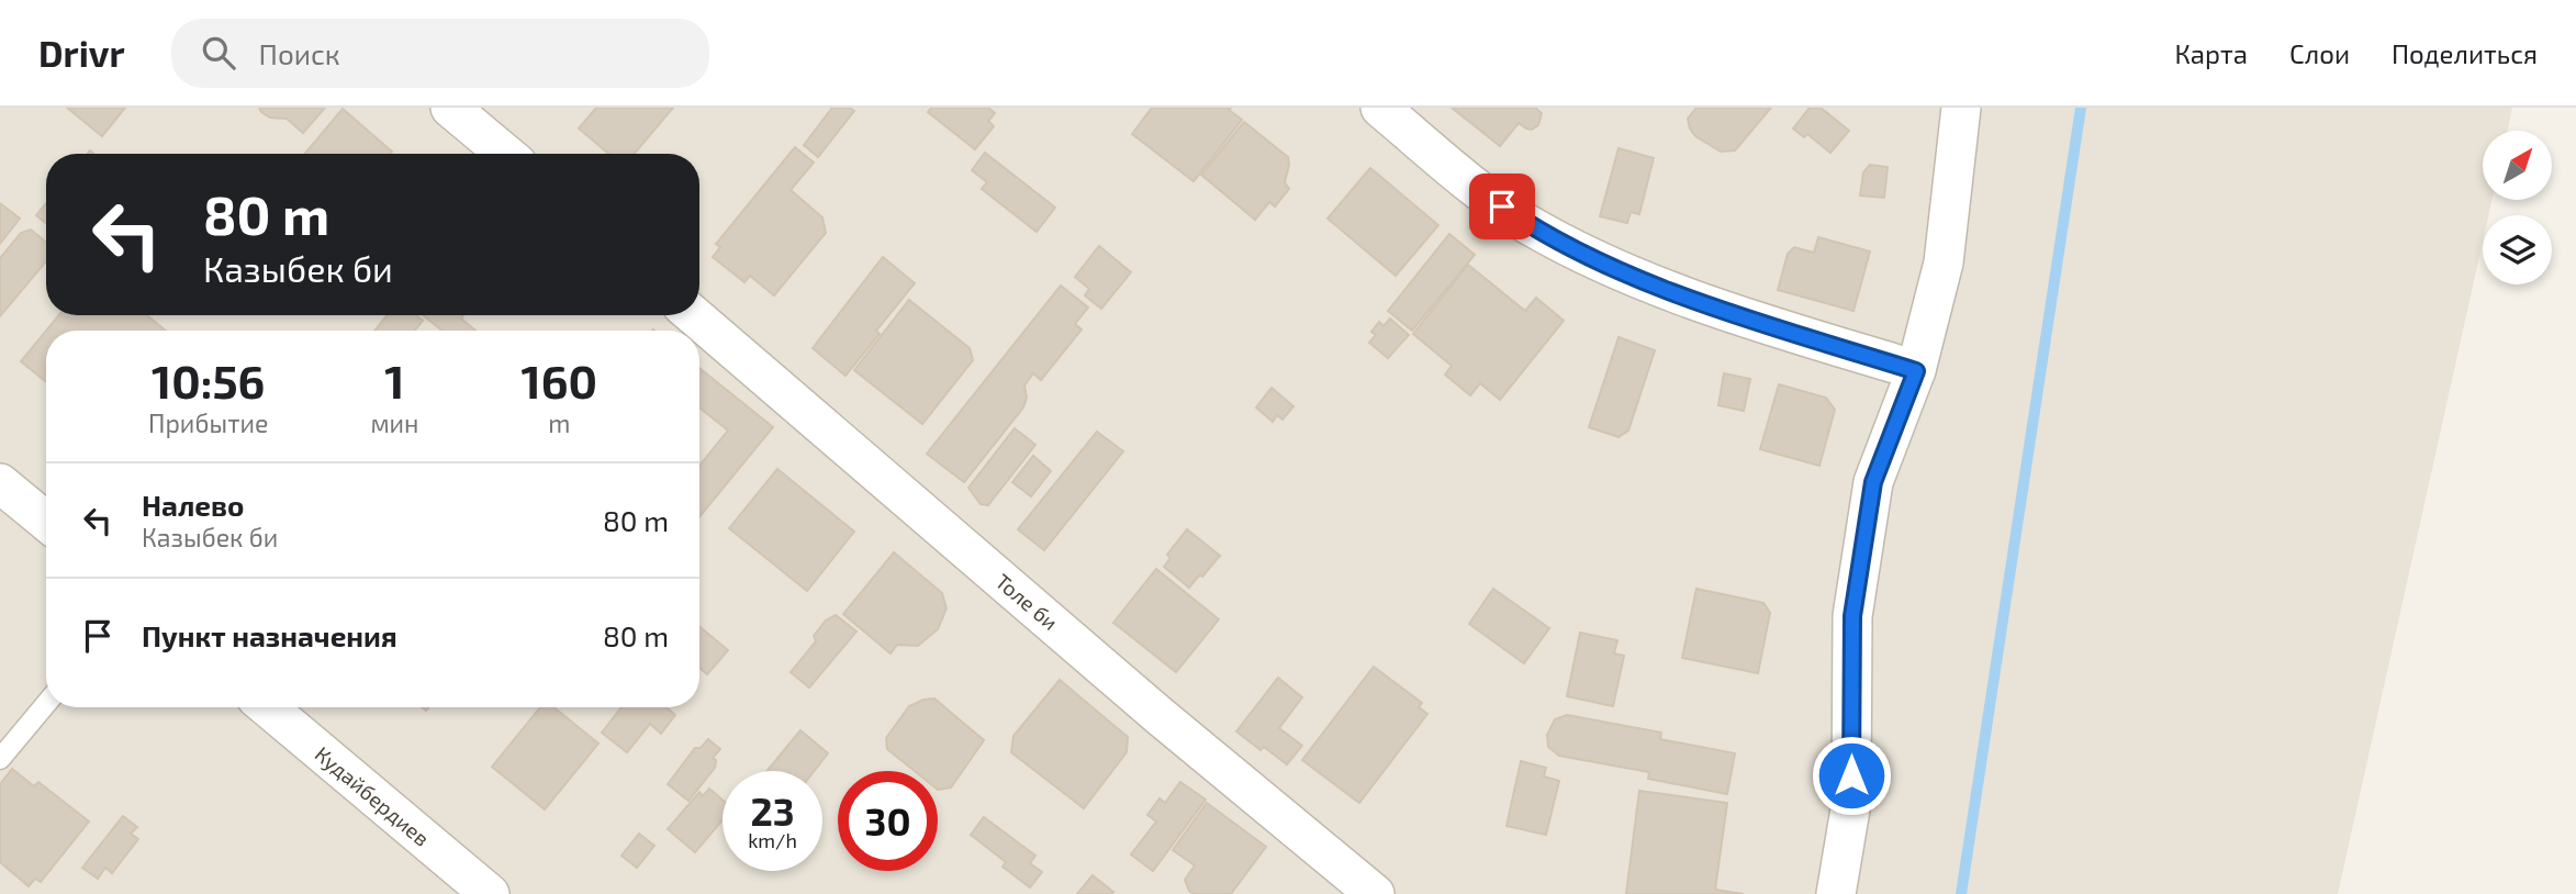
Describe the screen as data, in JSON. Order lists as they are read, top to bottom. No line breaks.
{"streets":{"street":["Толе би","Кудайбердиев"]},"north":"top right","page":{"header":"Drivr","search":"Поиск","nav":["Карта","Слои","Поделиться"],"turn":["80 m","Казыбек би"],"eta":["10:56","Прибытие","1","мин","160","m"],"list":[{"name":"Налево","note":"Казыбек би","value":"80 m"},{"name":"Пункт назначения","value":"80 m"}],"speed":"23 km/h","limit":"30"}}
